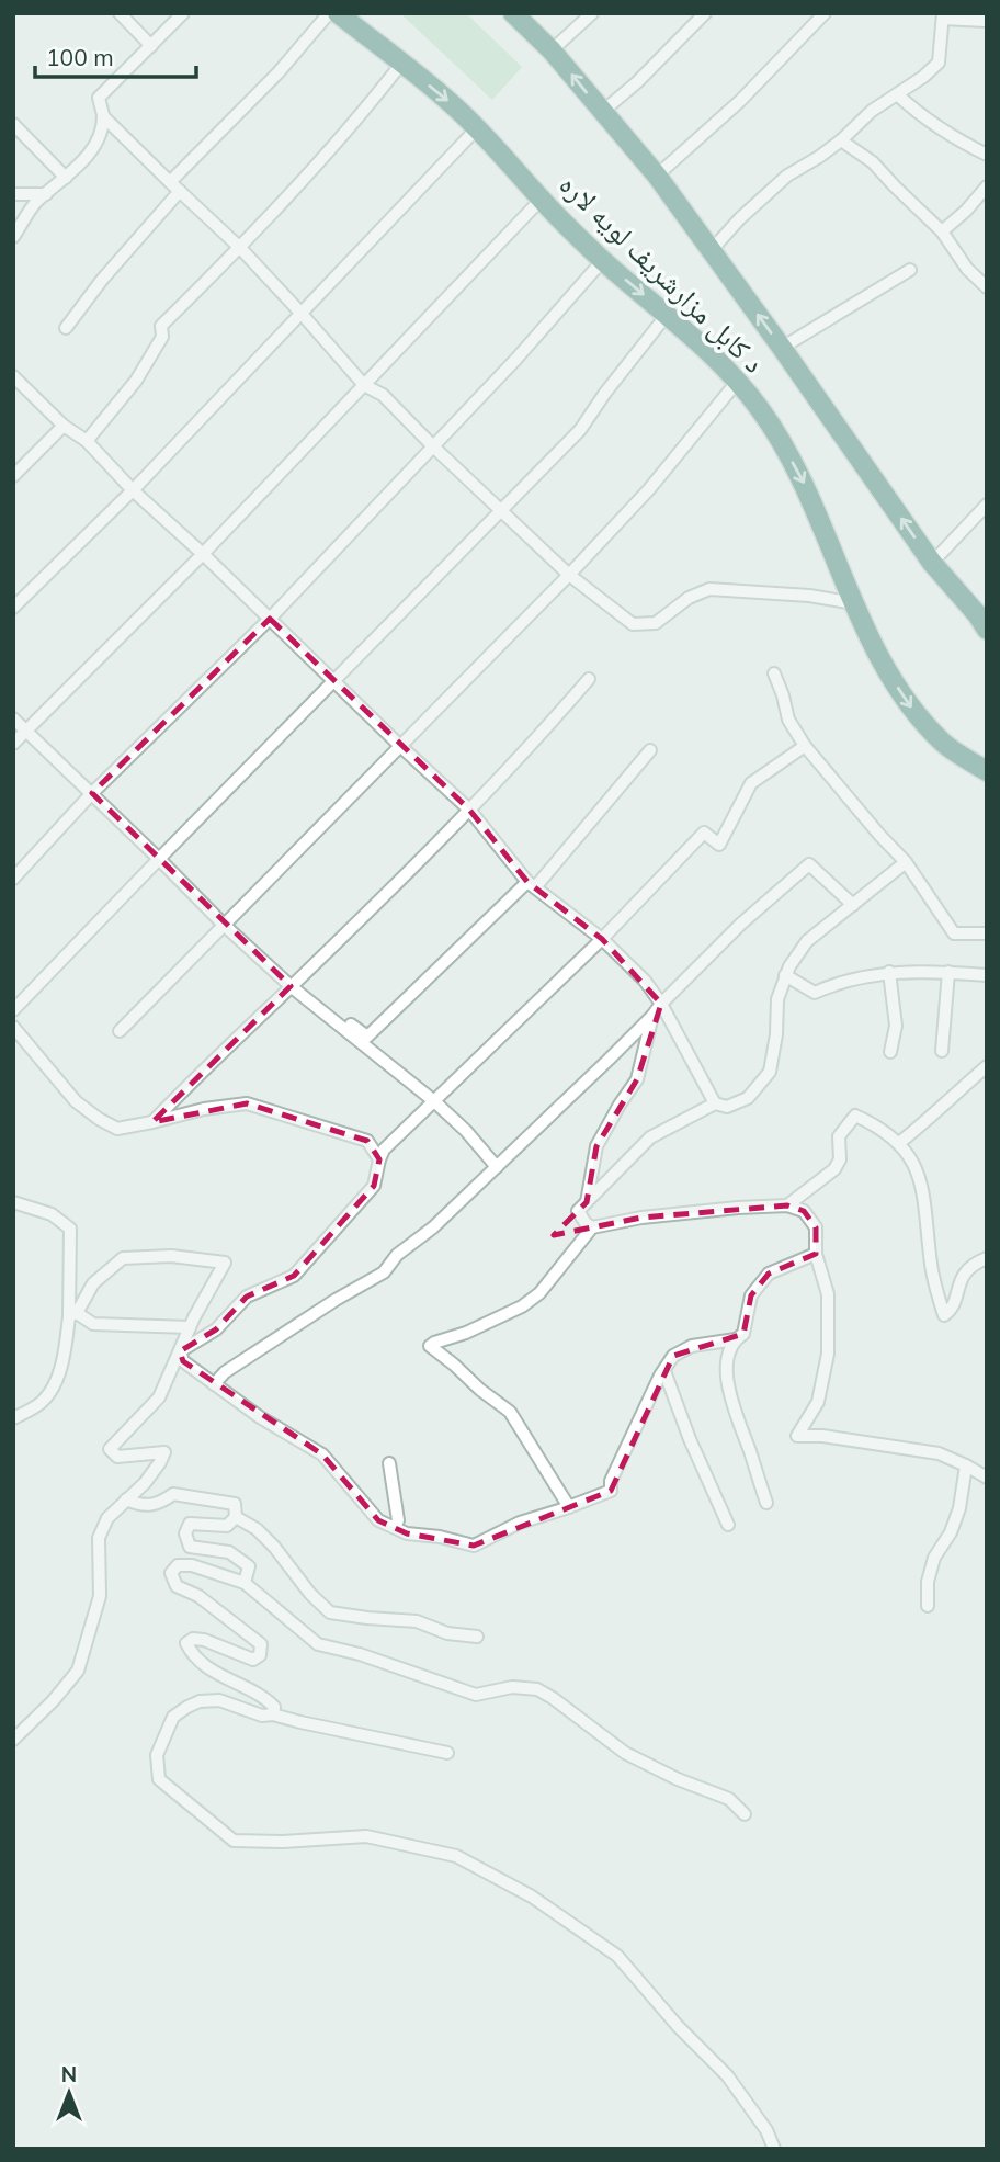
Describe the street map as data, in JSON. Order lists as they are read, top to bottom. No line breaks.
{"streets":{"highway":["د کابل مزارشریف لویه لاره"]},"scale_bar":"100 m","north":"top"}
